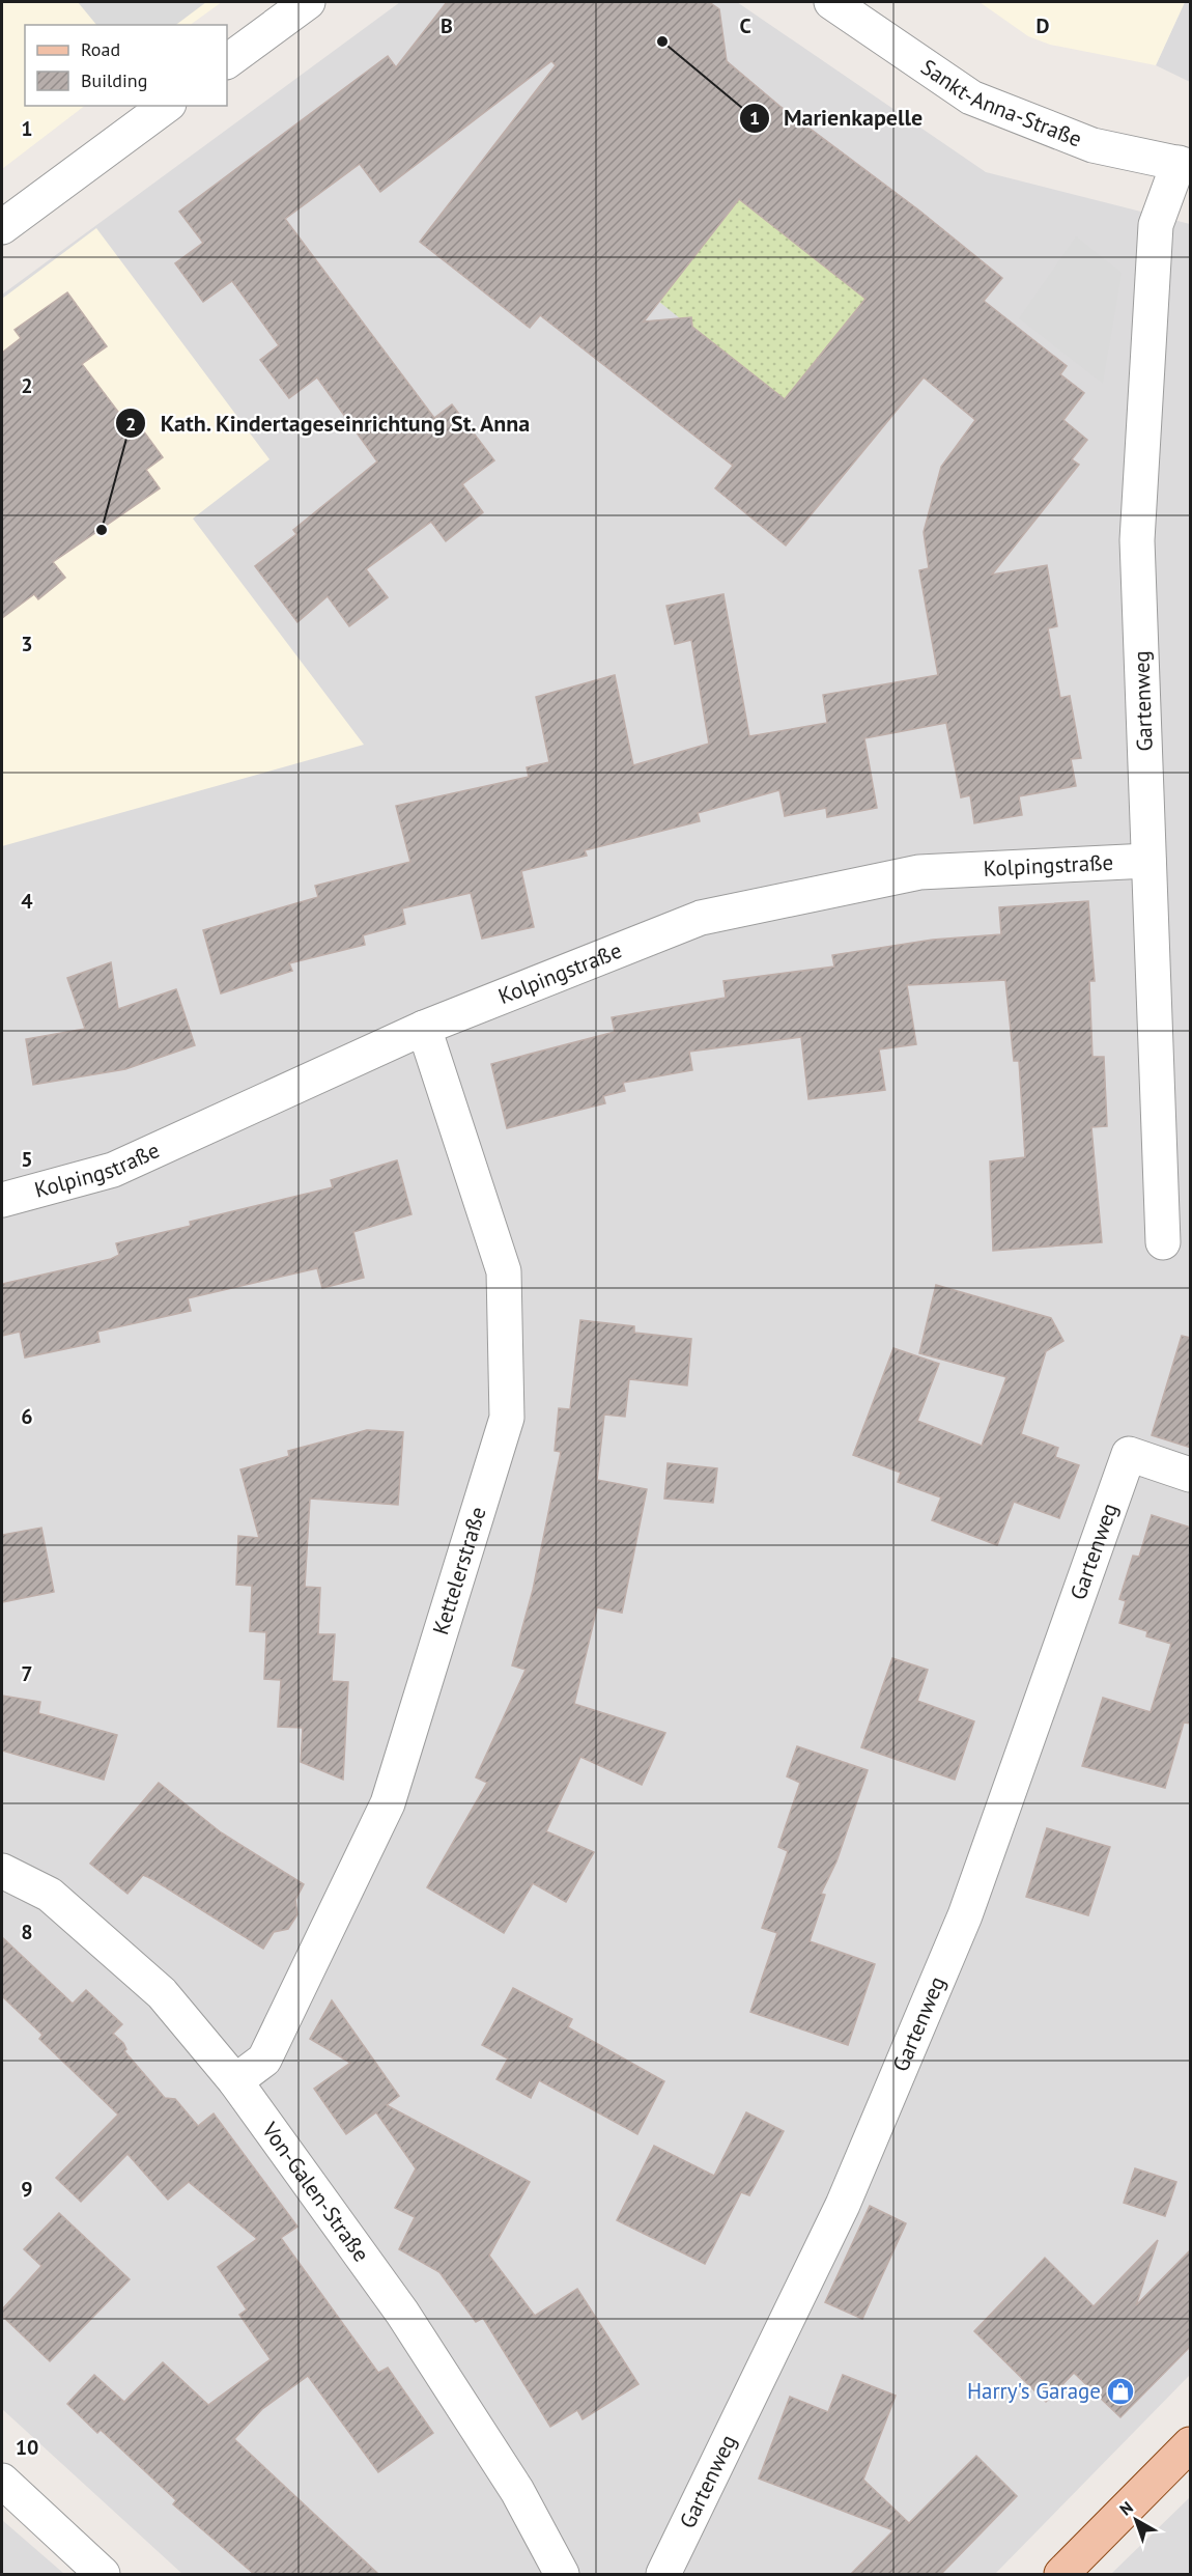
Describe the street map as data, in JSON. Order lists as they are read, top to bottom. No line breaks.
{"streets":{"street":["Sankt-Anna-Straße","Gartenweg","Kolpingstraße","Kettelerstraße","Von-Galen-Straße"]},"crossings":[["Sankt-Anna-Straße","Gartenweg"],["Gartenweg","Kolpingstraße"],["Kolpingstraße","Kettelerstraße"],["Kettelerstraße","Von-Galen-Straße"]],"places":{"other":["Marienkapelle","Kath. Kindertageseinrichtung St. Anna"],"shop":["Harry's Garage"]},"legend":["Road","Building"],"north":"top left","grid":{"columns":["B","C","D"],"rows":["1","2","3","4","5","6","7","8","9","10"]}}
